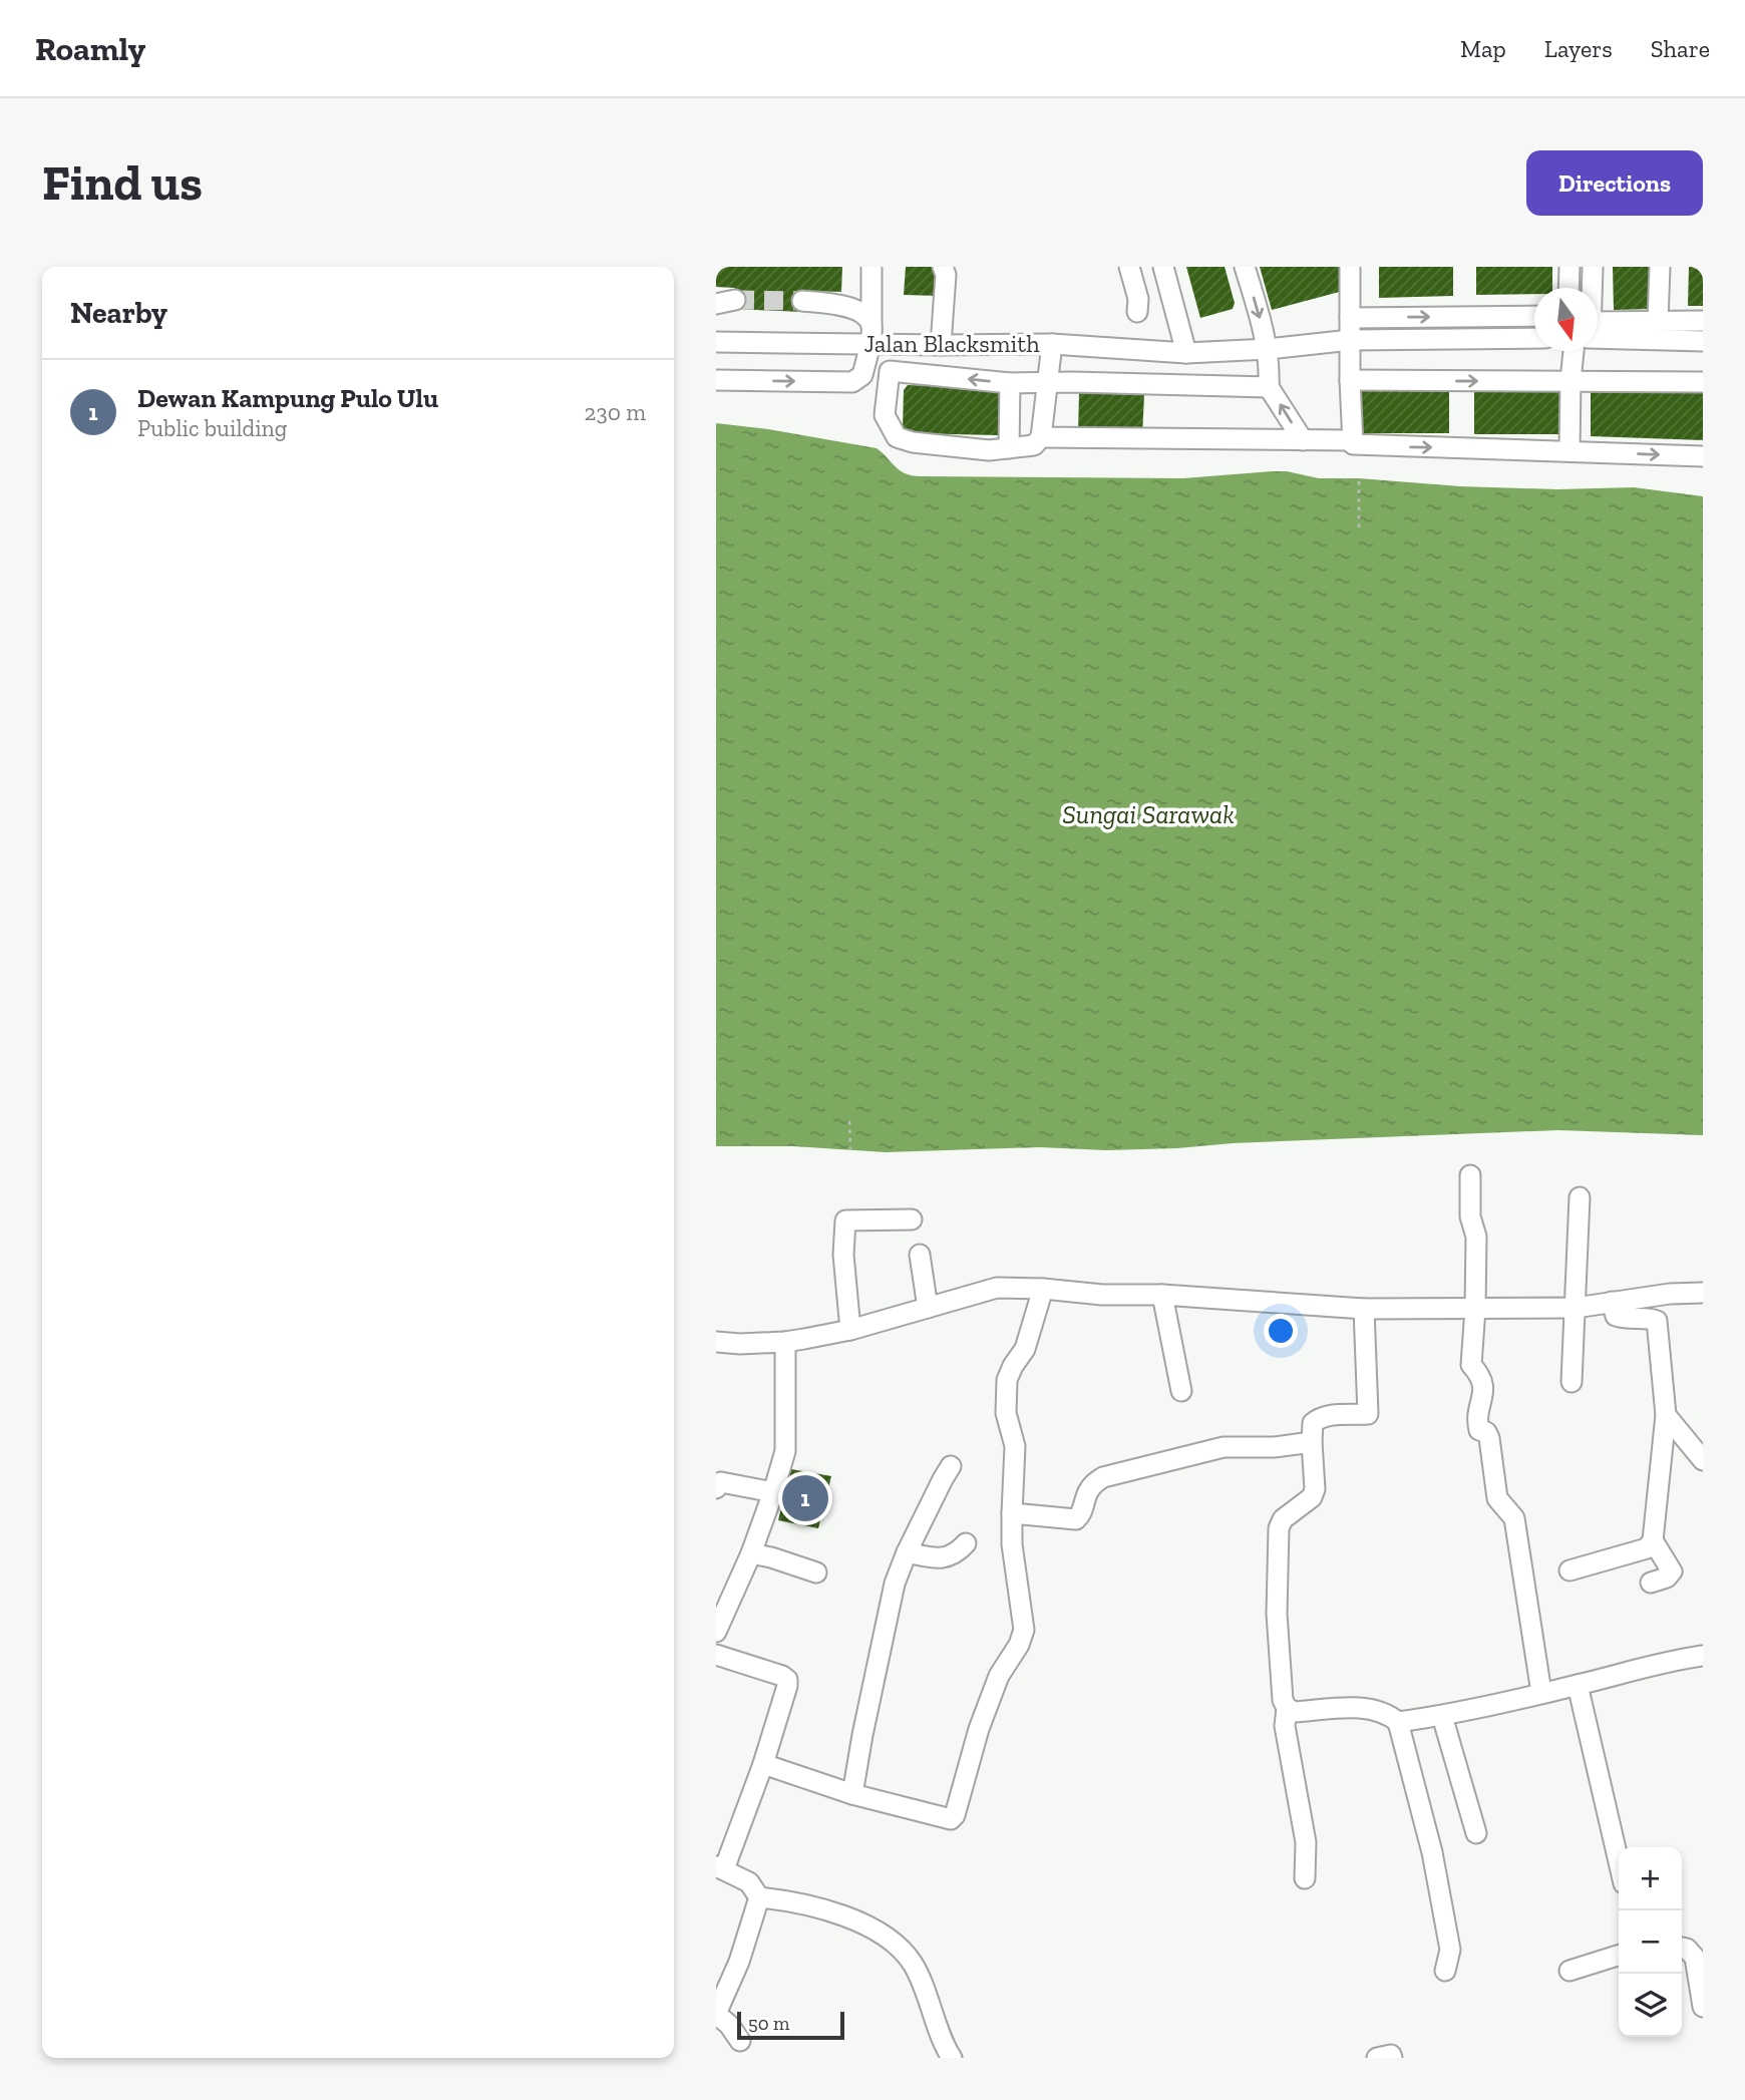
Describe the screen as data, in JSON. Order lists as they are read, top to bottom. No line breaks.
{"streets":{"street":["Jalan Blacksmith"]},"water":["Sungai Sarawak"],"scale_bar":"50 m","north":"bottom","page":{"header":"Roamly","nav":["Map","Layers","Share"],"buttons":"Directions","title":"Find us","heading":"Nearby","list":[{"mark":"1","name":"Dewan Kampung Pulo Ulu","note":"Public building","value":"230 m"}],"pins":"1","map_buttons":["+","−"],"scale":"50 m"}}
